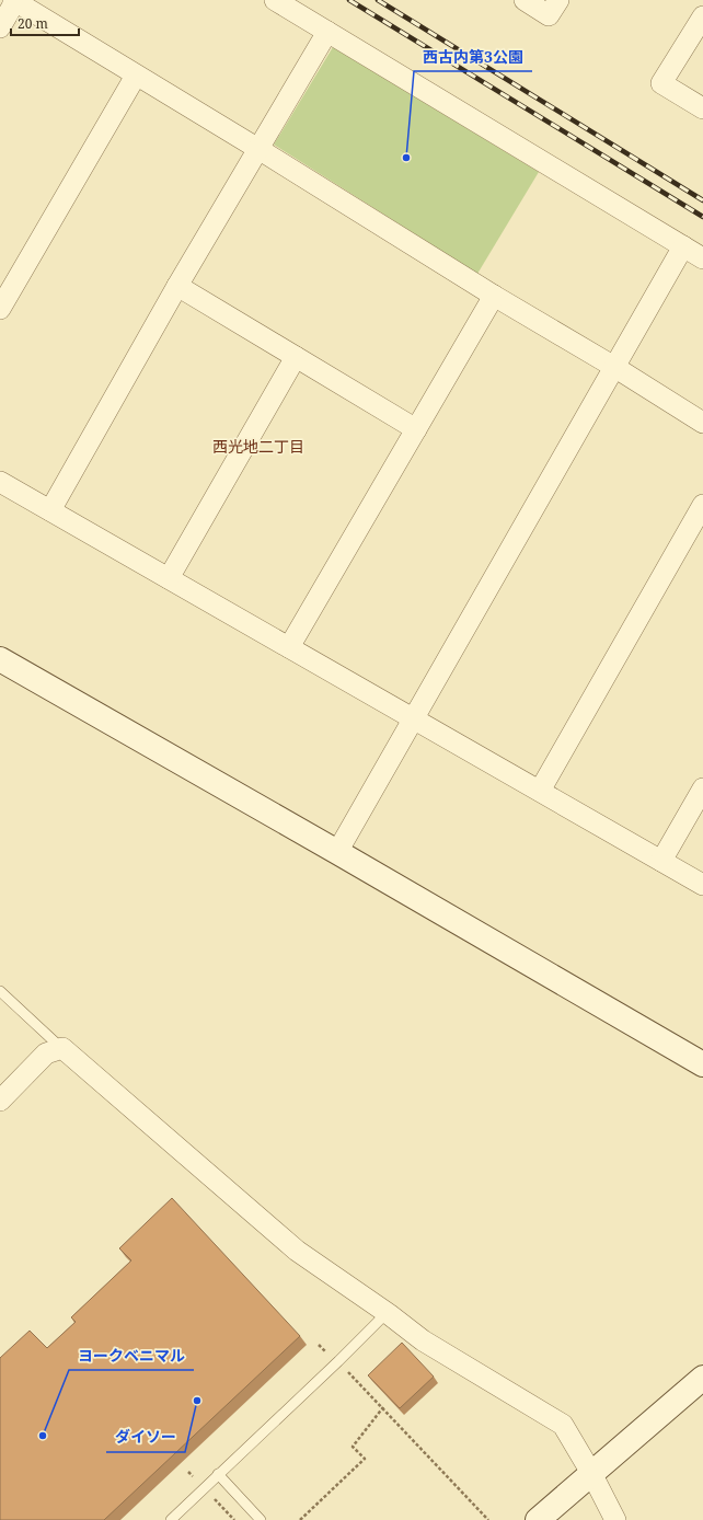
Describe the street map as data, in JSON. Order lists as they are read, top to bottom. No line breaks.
{"districts":["西光地二丁目"],"places":["西古内第3公園","ダイソー","ヨークベニマル"],"scale_bar":"20 m"}
